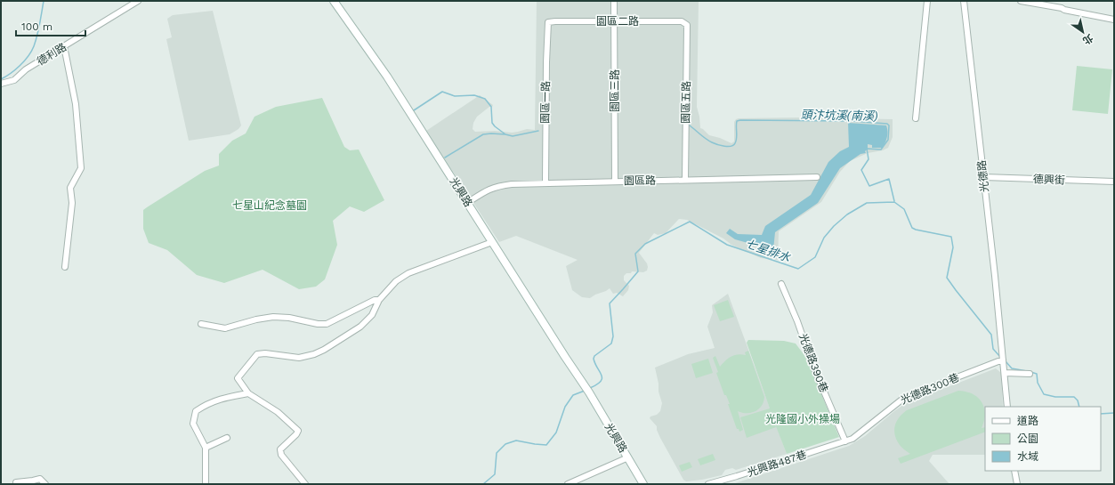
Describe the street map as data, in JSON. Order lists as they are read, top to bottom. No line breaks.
{"streets":{"main road":["光興路"],"street":["園區二路","德利路","園區三路","園區一路","園區五路","光德路","德興街","園區路","光德路390巷","光德路300巷","光興路487巷"]},"crossings":[["園區二路","園區三路"],["園區二路","園區一路"],["園區二路","園區五路"],["園區三路","園區路"],["園區一路","園區路"],["園區五路","園區路"],["光德路","德興街"],["光德路","光德路300巷"],["園區路","光興路"],["光德路390巷","光德路300巷"],["光德路390巷","光興路487巷"],["光德路300巷","光興路487巷"]],"water":["頭汴坑溪(南溪)","七星排水"],"parks":["七星山紀念墓園","光隆國小外操場"],"legend":["道路","公園","水域"],"scale_bar":"100 m","north":"bottom right"}
